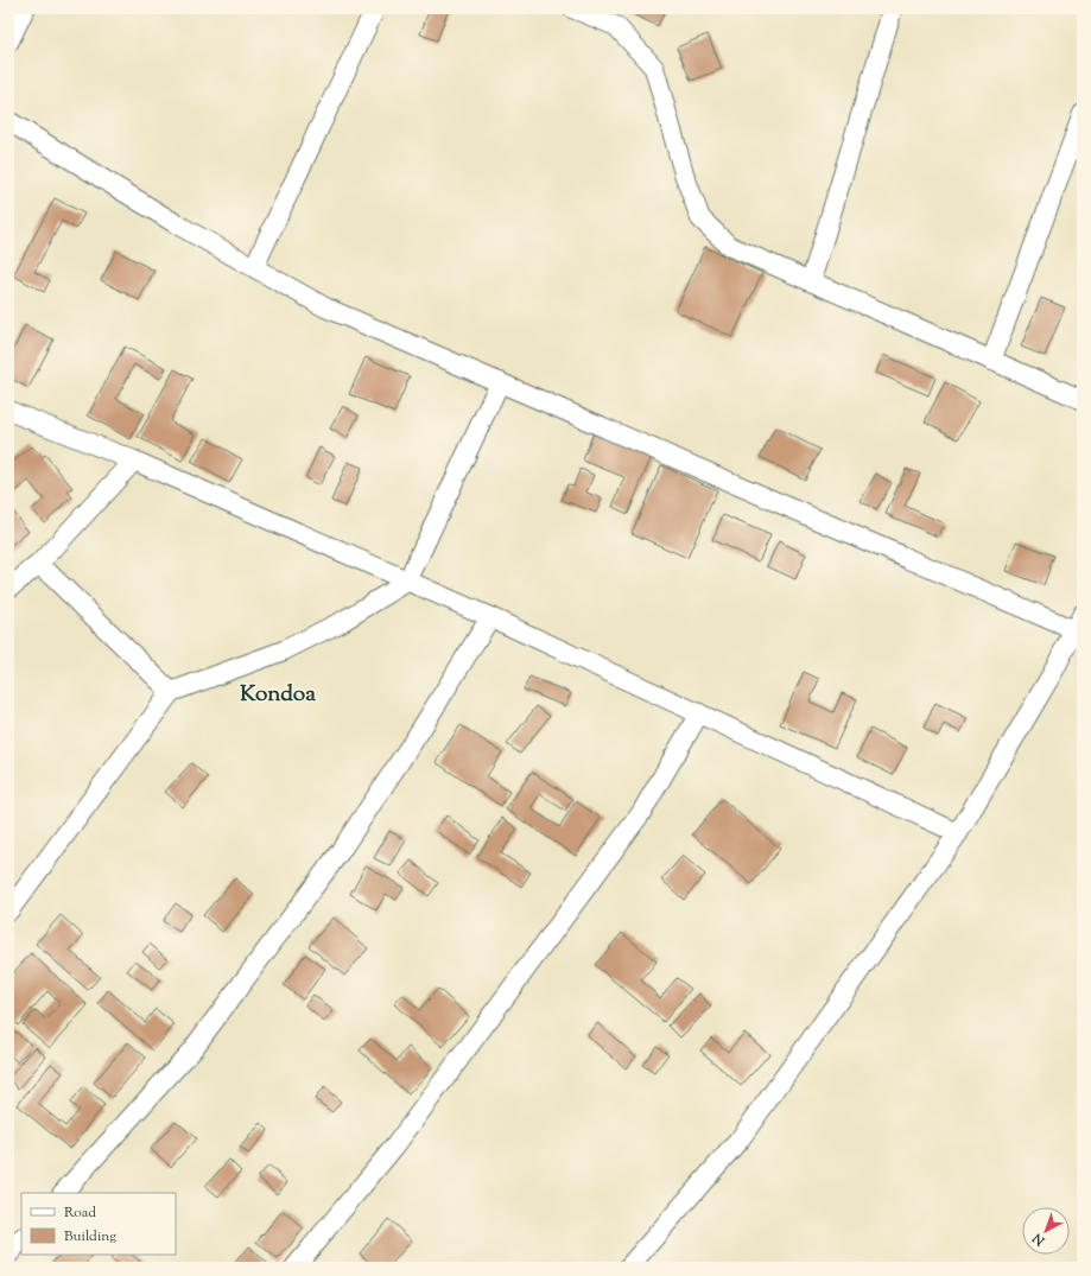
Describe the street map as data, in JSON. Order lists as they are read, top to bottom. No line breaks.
{"districts":["Kondoa"],"legend":["Road","Building"],"north":"bottom left"}
